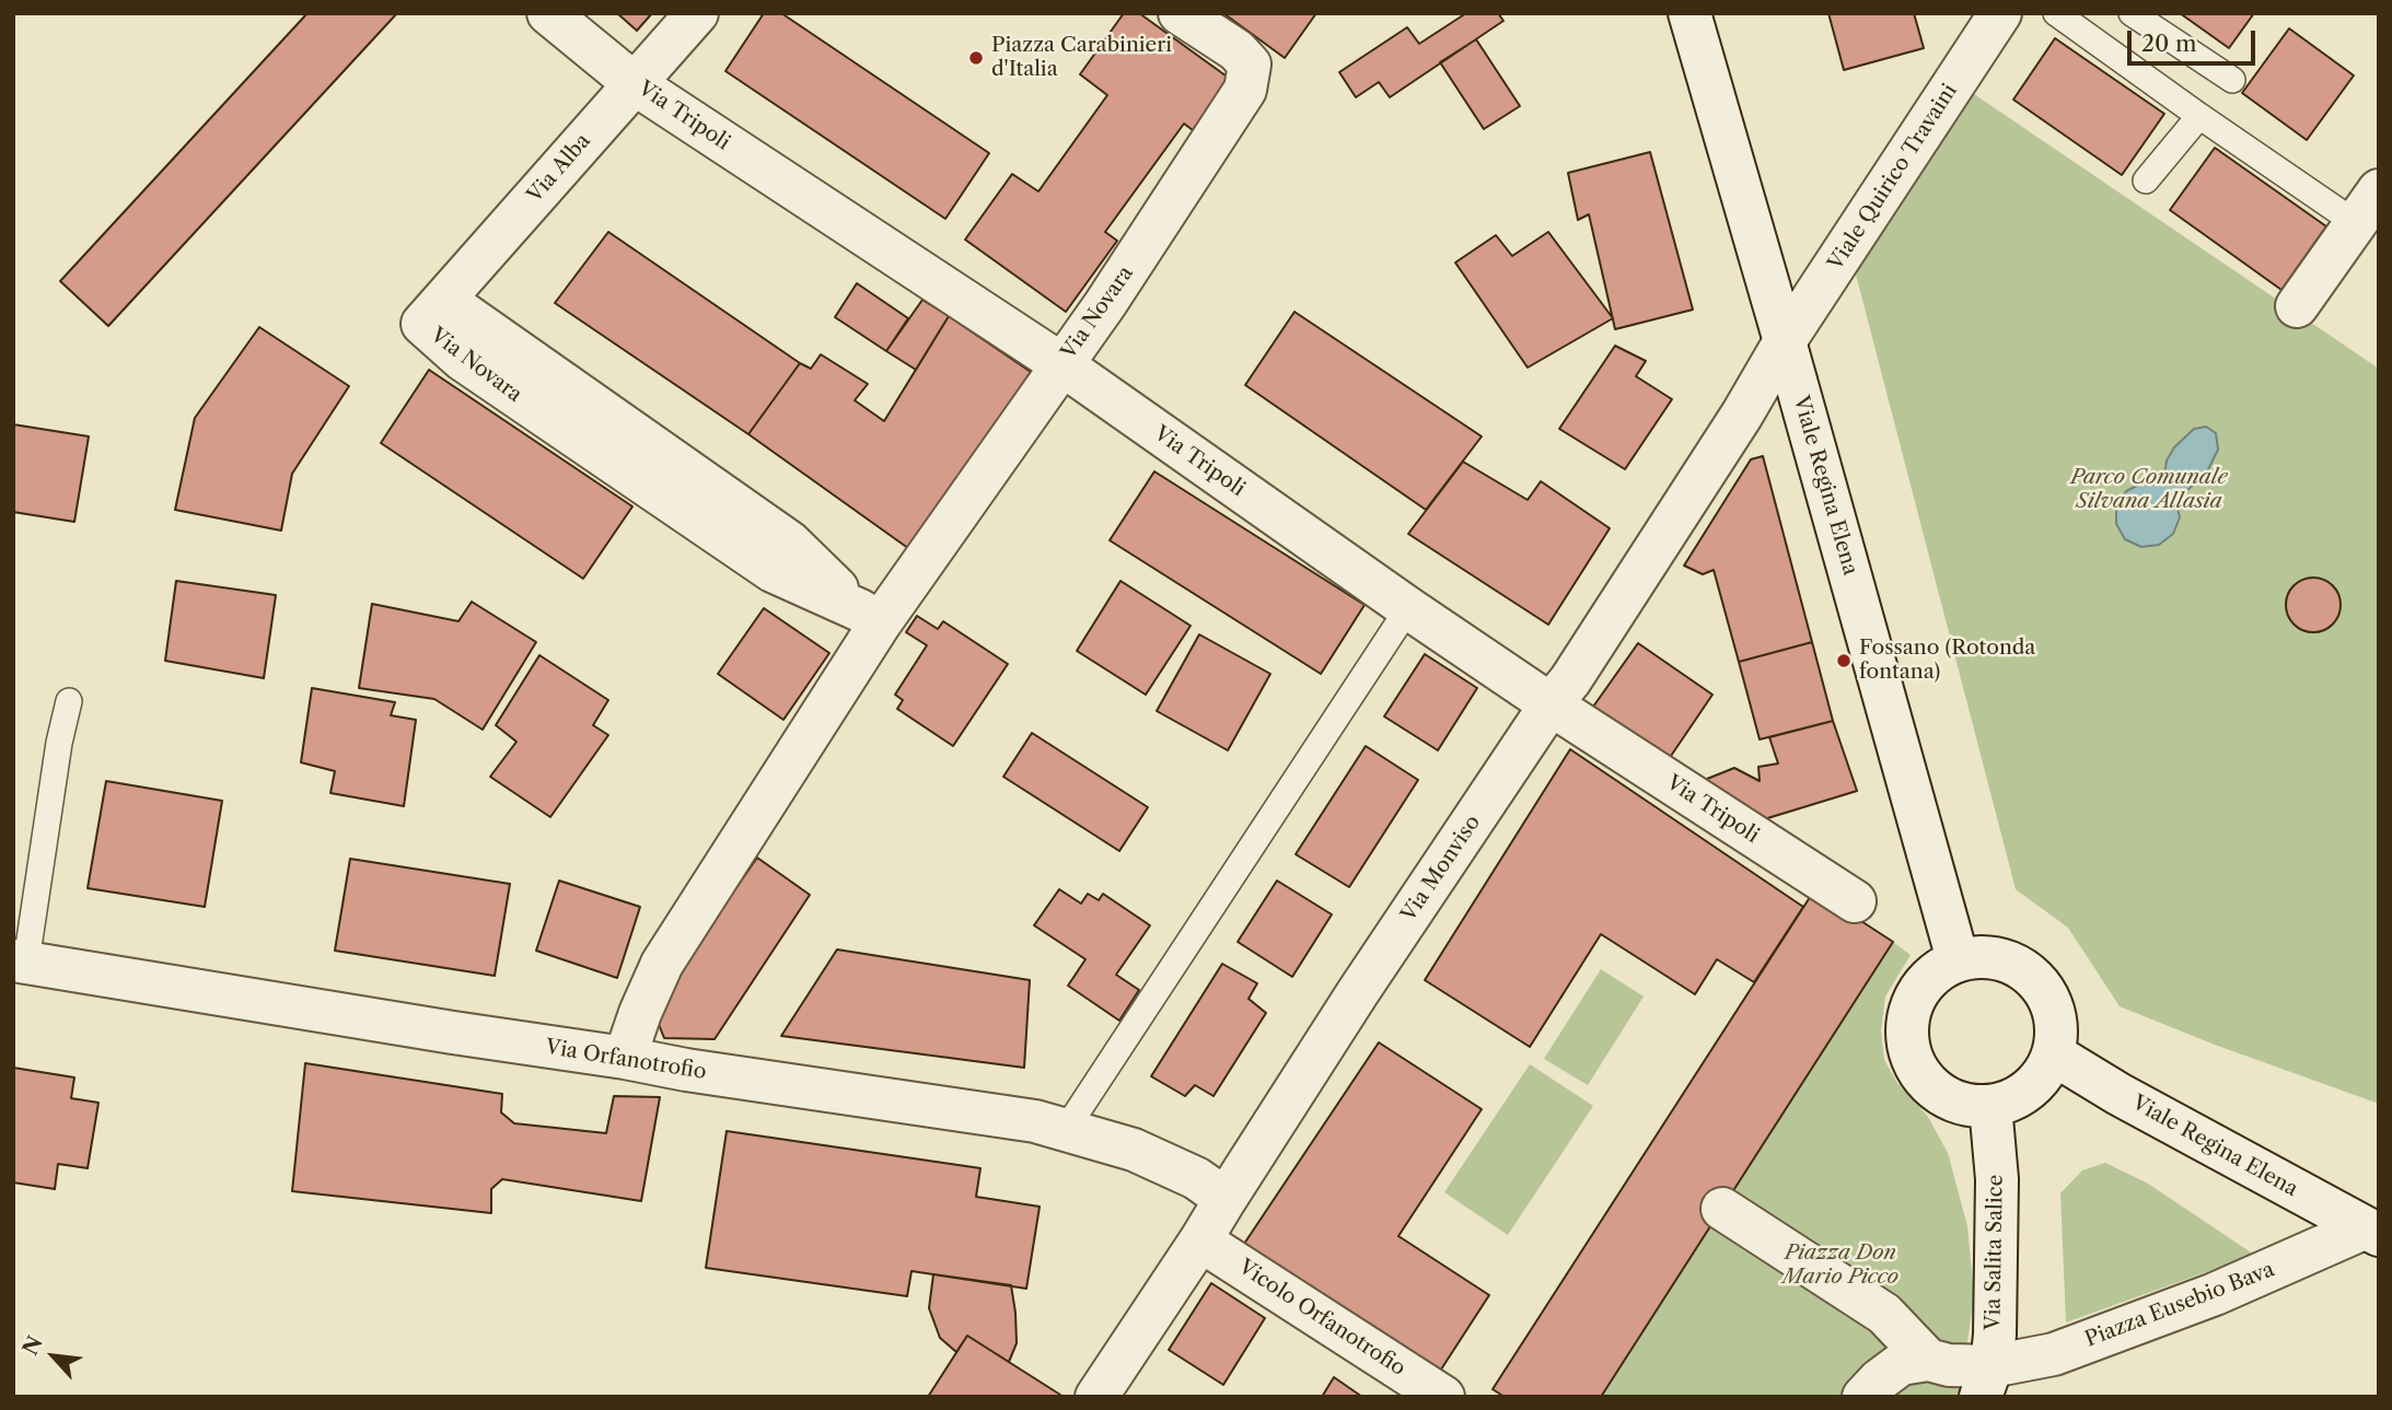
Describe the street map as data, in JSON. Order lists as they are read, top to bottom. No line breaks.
{"streets":{"street":["Via Tripoli","Via Alba","Viale Quirico Travaini","Via Novara","Viale Regina Elena","Via Monviso","Via Orfanotrofio","Via Salita Salice","Piazza Eusebio Bava","Vicolo Orfanotrofio"]},"crossings":[["Via Tripoli","Via Alba"],["Via Tripoli","Via Novara"],["Via Tripoli","Via Monviso"],["Via Alba","Via Novara"],["Viale Quirico Travaini","Viale Regina Elena"],["Viale Quirico Travaini","Via Monviso"],["Via Novara","Via Orfanotrofio"],["Viale Regina Elena","Via Monviso"],["Viale Regina Elena","Via Salita Salice"],["Viale Regina Elena","Piazza Eusebio Bava"],["Via Monviso","Via Orfanotrofio"],["Via Monviso","Vicolo Orfanotrofio"],["Via Salita Salice","Piazza Eusebio Bava"]],"parks":["Parco Comunale Silvana Allasia","Piazza Don Mario Picco"],"places":["Piazza Carabinieri d'Italia","Fossano (Rotonda fontana)"],"scale_bar":"20 m","north":"top left"}
